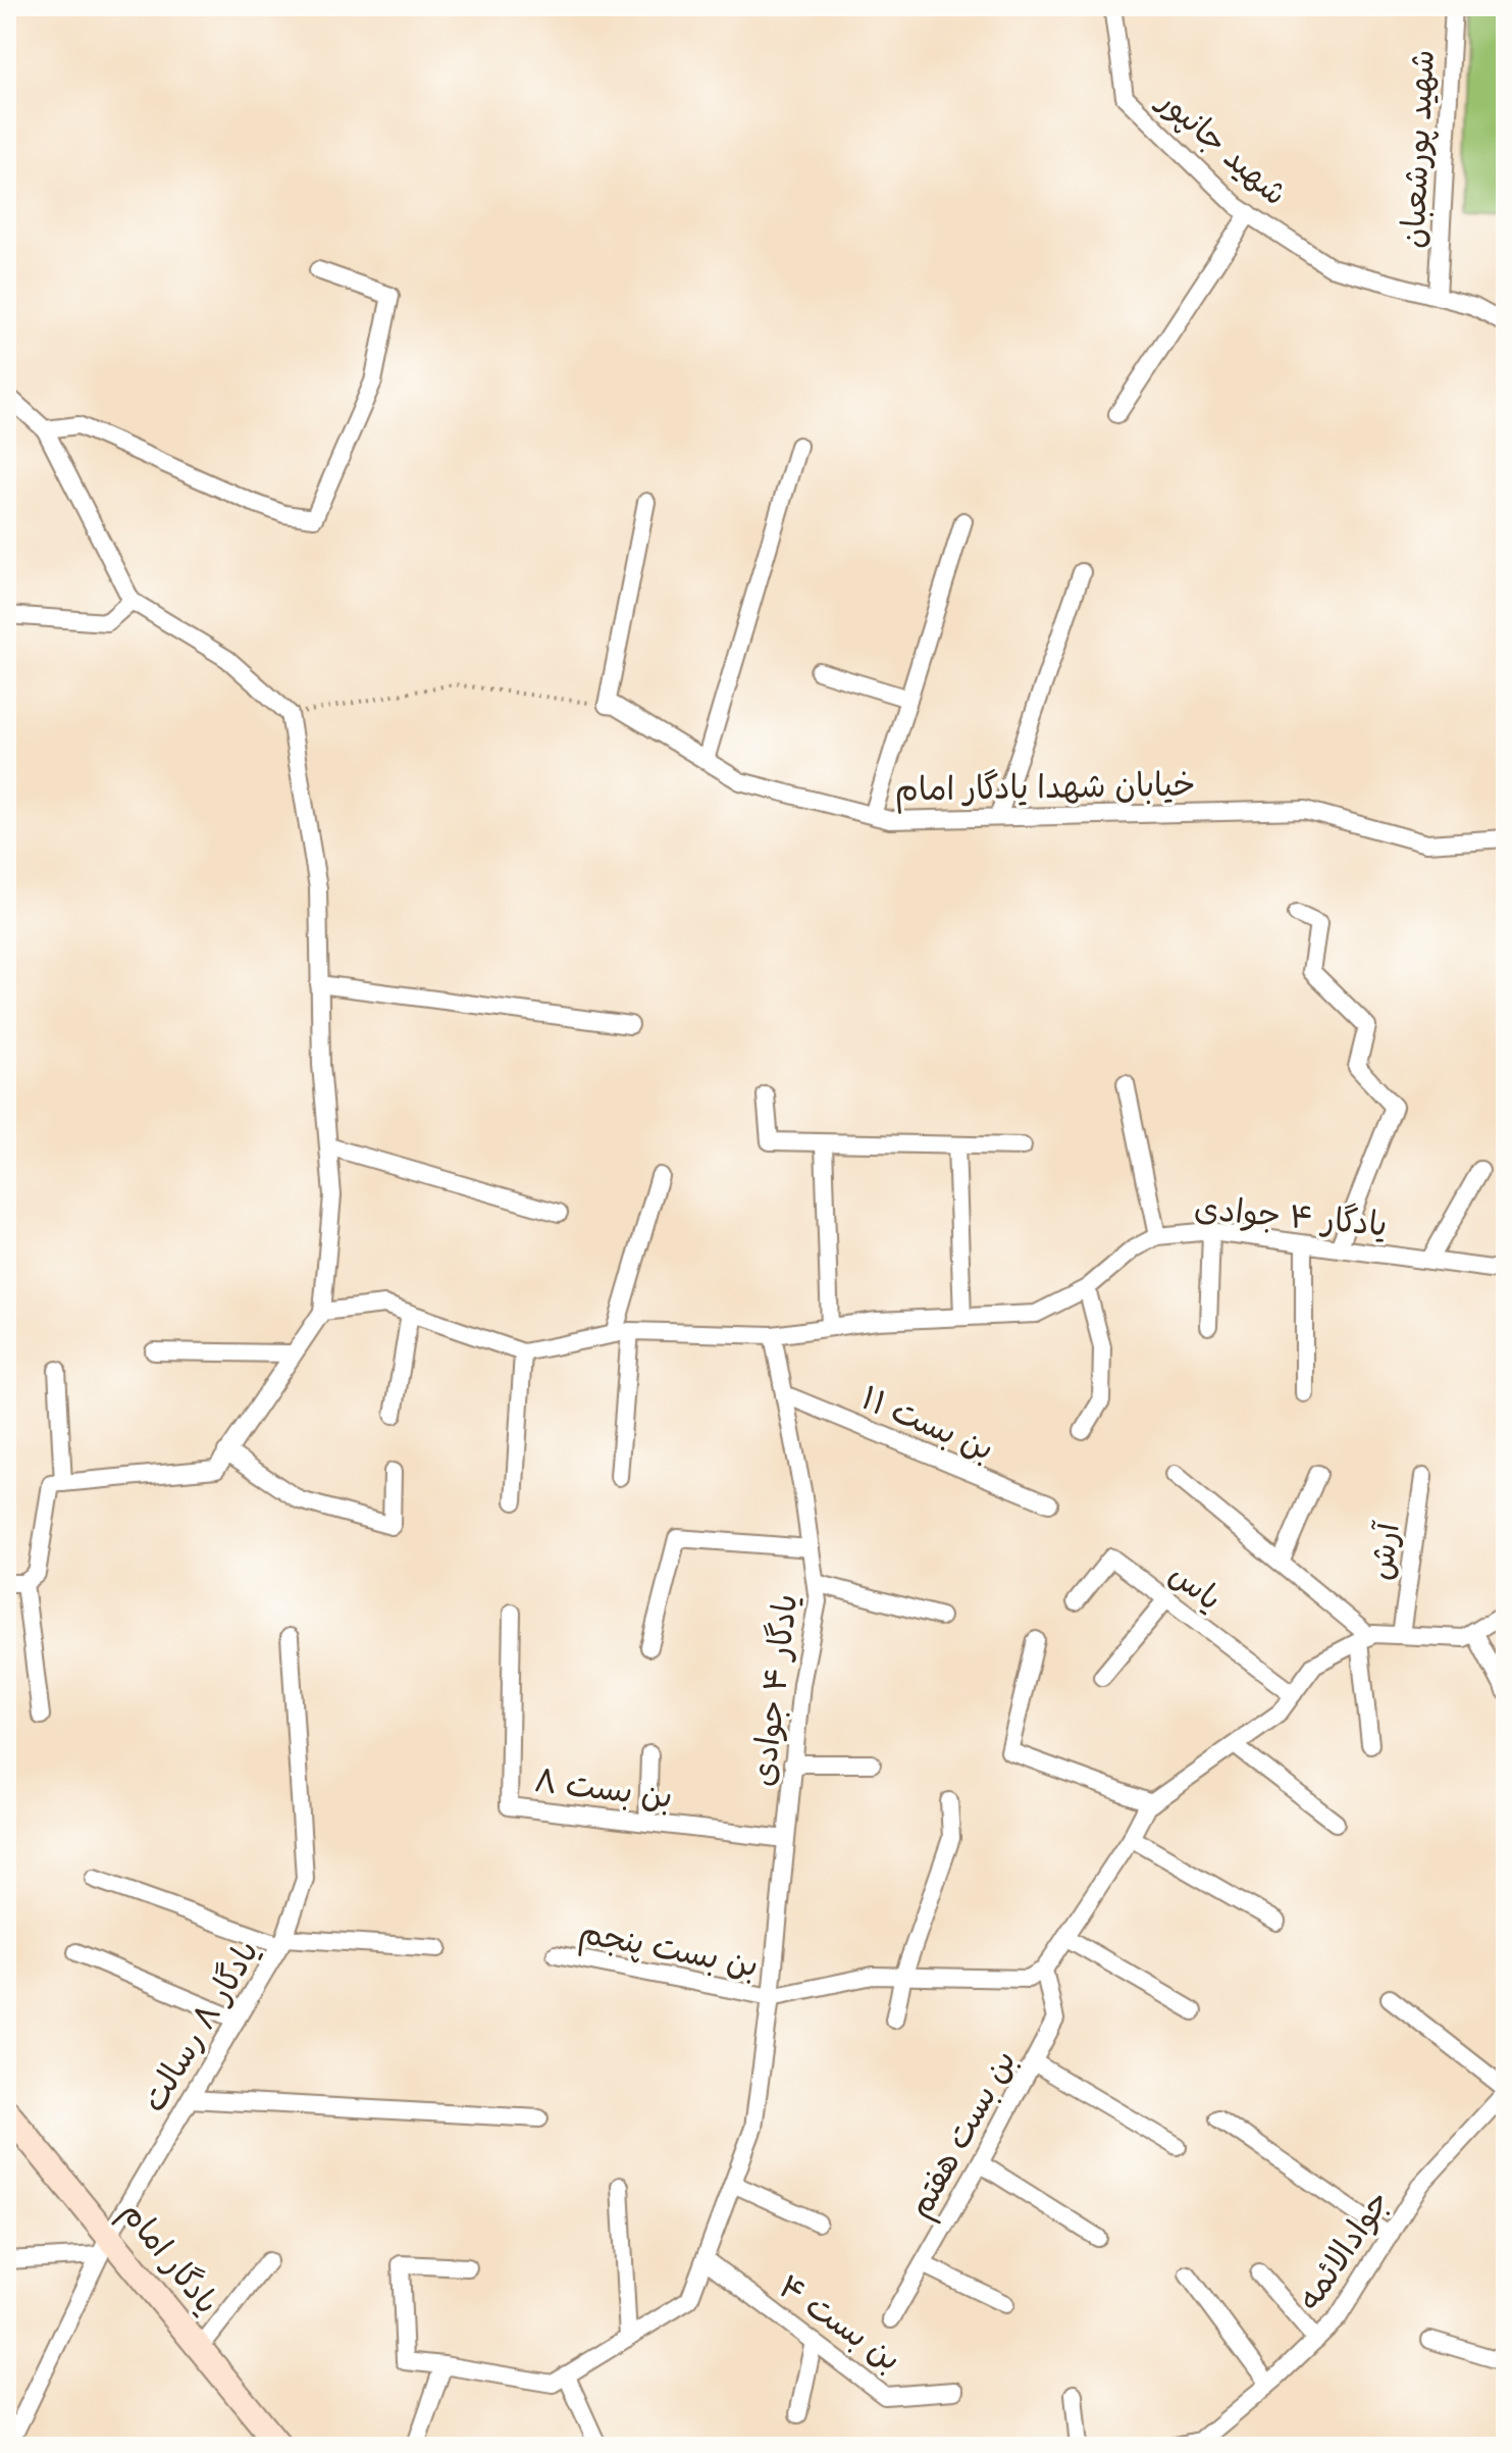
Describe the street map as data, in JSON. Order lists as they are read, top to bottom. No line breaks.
{"streets":{"main road":["یادگار امام"],"street":["شهید جانپور","شهید پورشعبان","خیابان شهدا یادگار امام","یادگار ۴ جوادی","بن بست ۱۱","آرش","یاس","بن بست ۸","بن بست پنجم","یادگار ۸ رسالت","بن بست هفتم","جوادالائمه","بن بست ۴"]},"crossings":[["شهید جانپور","شهید پورشعبان"],["یادگار ۴ جوادی","بن بست ۱۱"],["یادگار ۴ جوادی","بن بست ۸"],["یادگار ۴ جوادی","بن بست پنجم"],["یادگار ۴ جوادی","بن بست ۴"],["یادگار ۸ رسالت","یادگار امام"]]}
